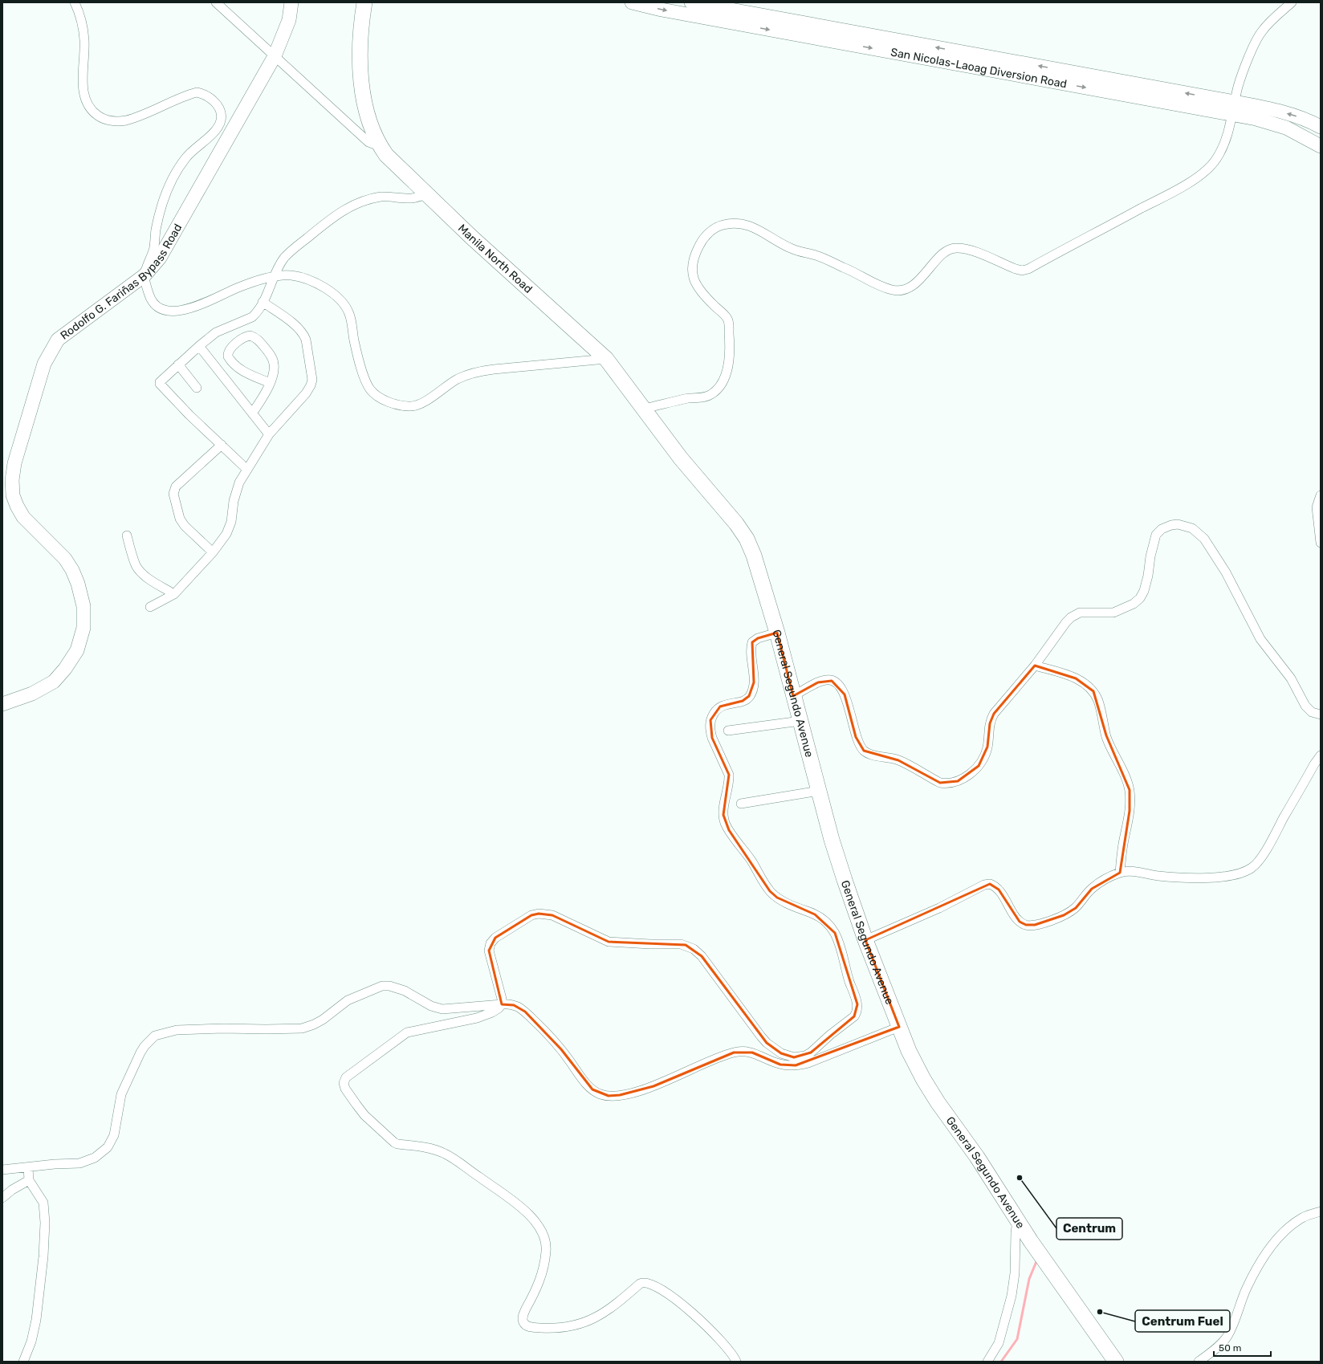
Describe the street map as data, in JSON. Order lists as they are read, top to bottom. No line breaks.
{"streets":{"highway":["Manila North Road","General Segundo Avenue"],"main road":["San Nicolas-Laoag Diversion Road","Rodolfo G. Fariñas Bypass Road"]},"crossings":[["Manila North Road","General Segundo Avenue"]],"places":["Centrum","Centrum Fuel"],"scale_bar":"50 m"}
